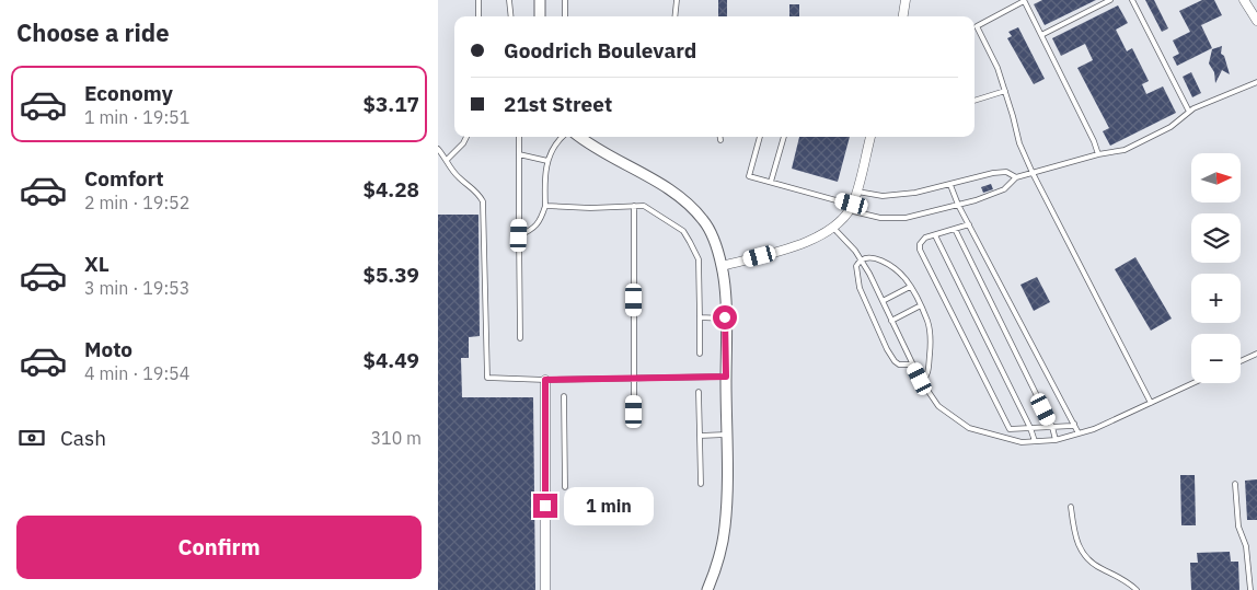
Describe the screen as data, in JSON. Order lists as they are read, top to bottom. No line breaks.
{"north":"right","page":{"heading":"Choose a ride","banner":["Goodrich Boulevard","21st Street"],"list":[{"name":"Economy","note":"1 min · 19:51","value":"$3.17"},{"name":"Comfort","note":"2 min · 19:52","value":"$4.28"},{"name":"XL","note":"3 min · 19:53","value":"$5.39"},{"name":"Moto","note":"4 min · 19:54","value":"$4.49"}],"map_buttons":["+","−"],"pay":["Cash","310 m"],"bubble":"1 min","buttons":"Confirm"}}
